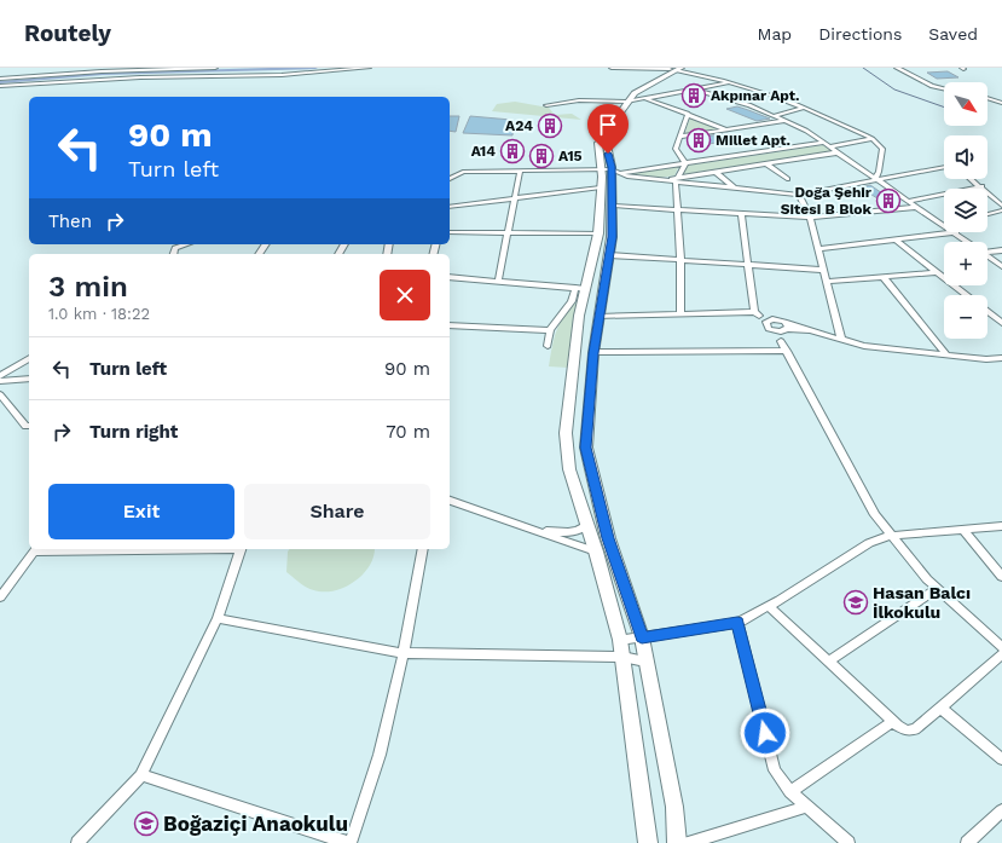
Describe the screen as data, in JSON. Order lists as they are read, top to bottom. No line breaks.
{"places":{"building":["Akpınar Apt.","A24","Millet Apt.","A14","A15","Doğa Şehir Sitesi B Blok"],"school or university":["Hasan Balcı İlkokulu","Boğaziçi Anaokulu"]},"north":"bottom right","page":{"header":"Routely","nav":["Map","Directions","Saved"],"map_buttons":["+","−"],"turn":["90 m","Turn left"],"then":"Then","heading":["3 min","1.0 km · 18:22"],"list":[{"name":"Turn left","value":"90 m"},{"name":"Turn right","value":"70 m"}],"buttons":["Exit","Share"]}}
